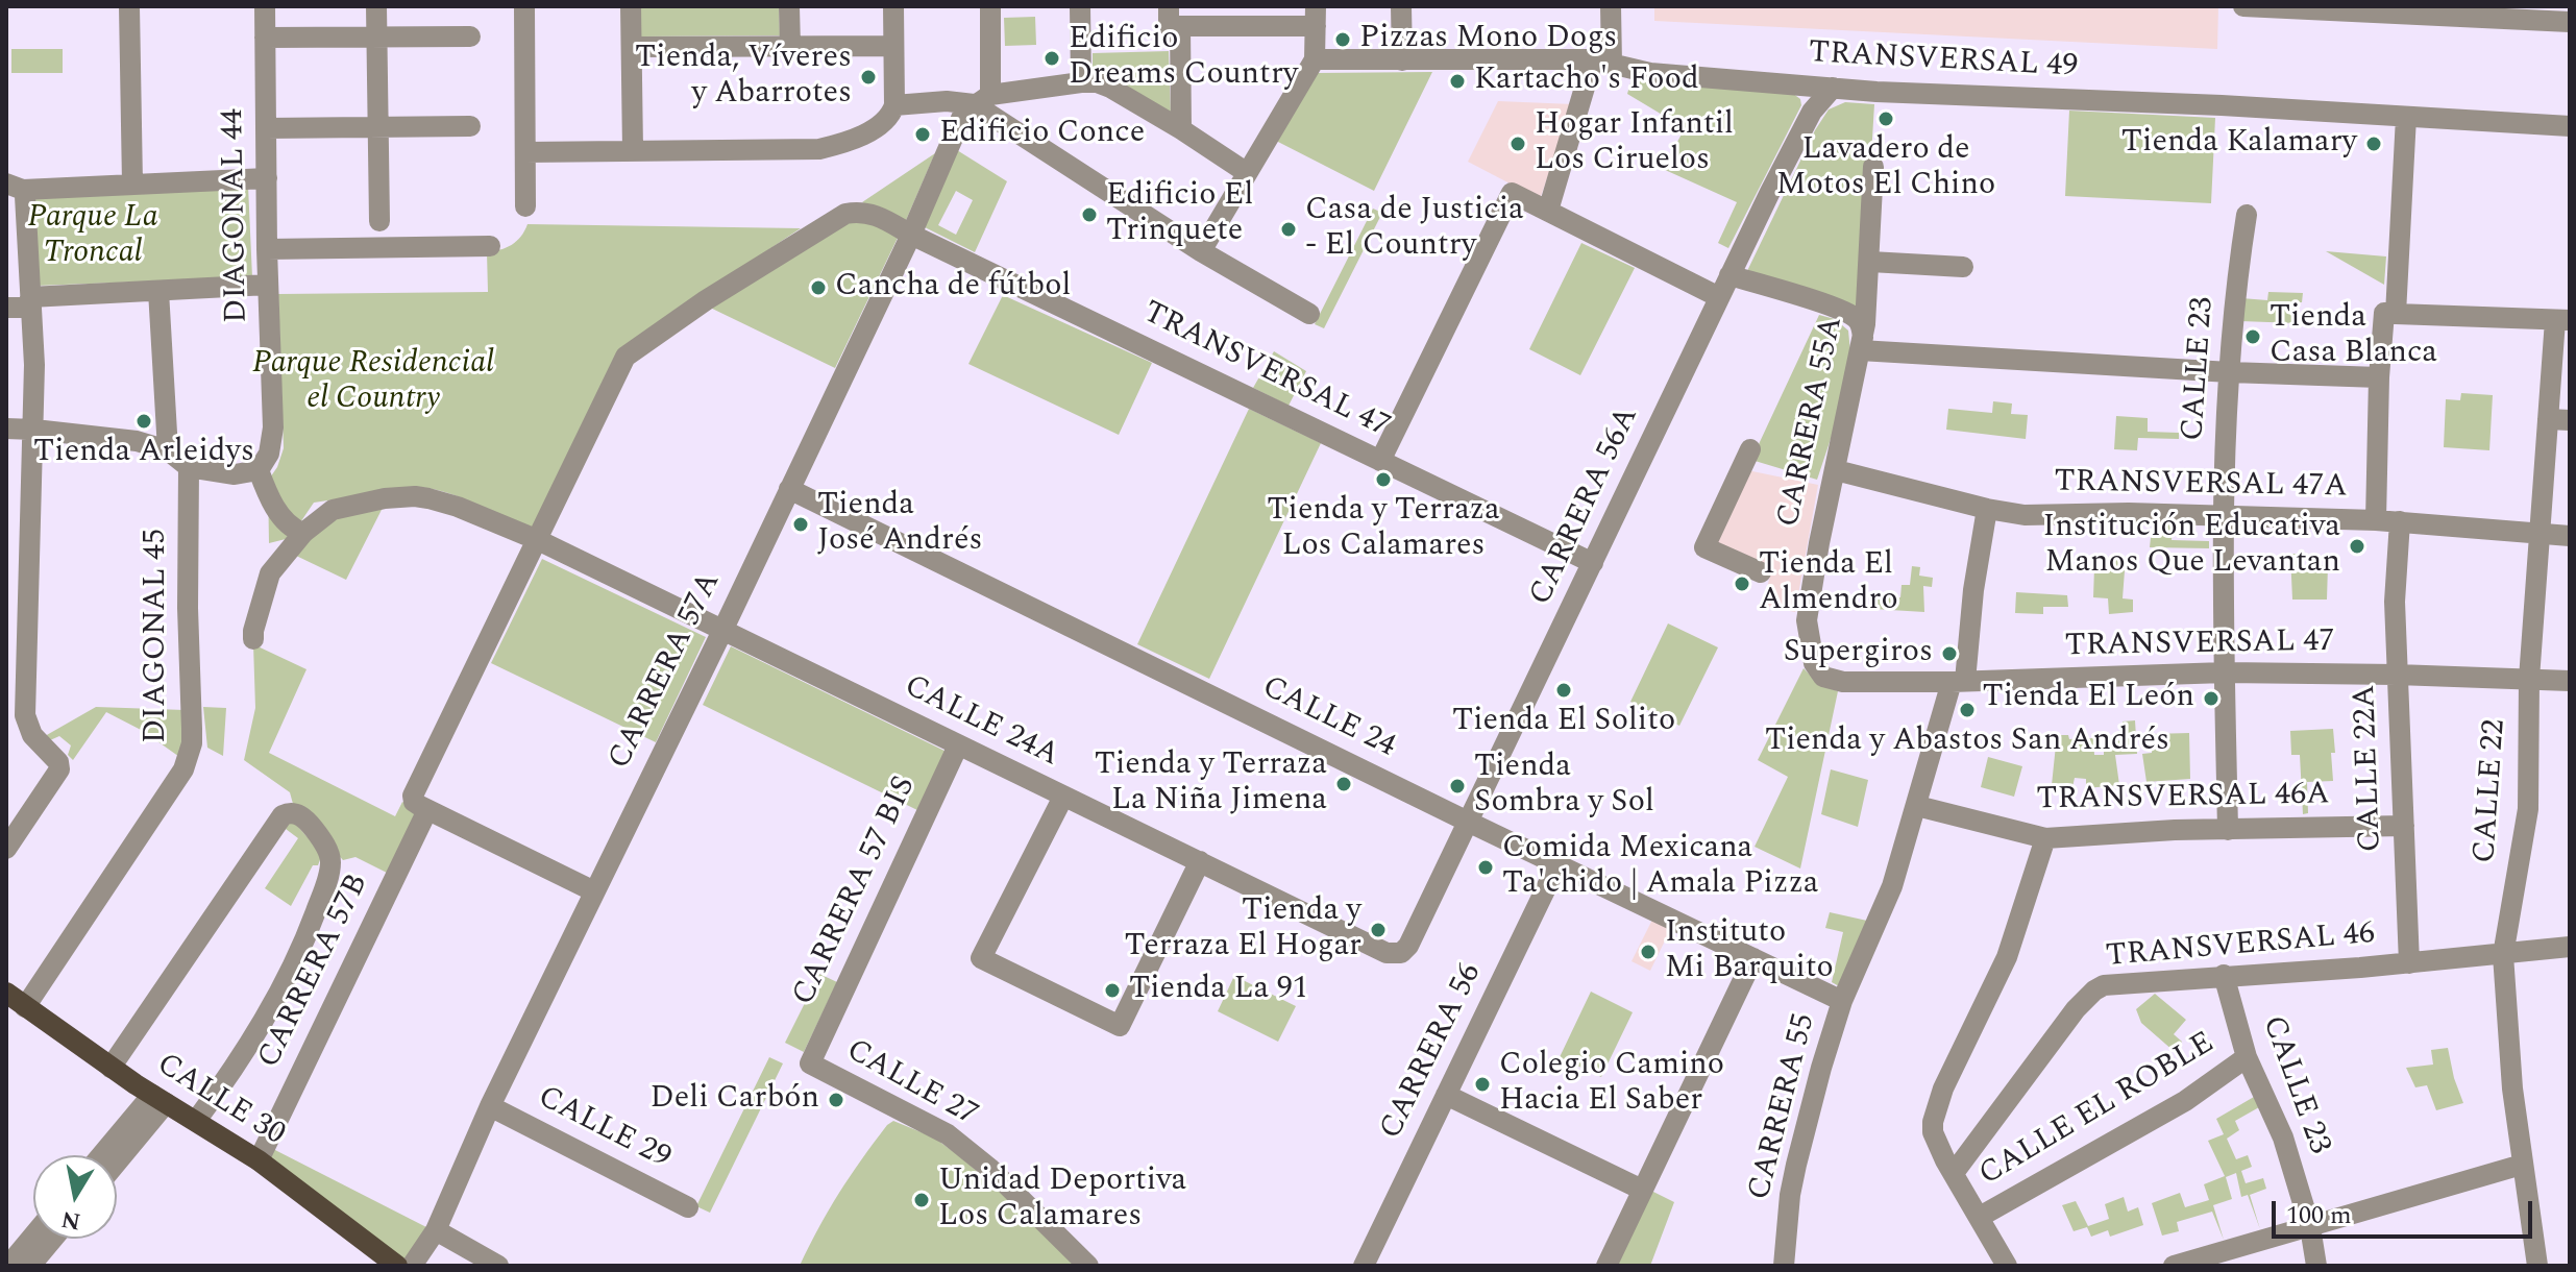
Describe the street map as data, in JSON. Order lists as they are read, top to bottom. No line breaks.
{"streets":{"main road":["CALLE 30"],"street":["TRANSVERSAL 49","DIAGONAL 44","CALLE 23","TRANSVERSAL 47","CARRERA 55A","TRANSVERSAL 47A","CARRERA 56A","DIAGONAL 45","CARRERA 57A","CALLE 24","CALLE 24A","CALLE 22A","CALLE 22","TRANSVERSAL 46A","CARRERA 57 BIS","TRANSVERSAL 46","CARRERA 57B","CARRERA 56","CALLE 27","CARRERA 55","CALLE EL ROBLE","CALLE 29"]},"crossings":[["TRANSVERSAL 49","CARRERA 56A"],["CALLE 23","TRANSVERSAL 47"],["CALLE 23","TRANSVERSAL 47A"],["CALLE 23","TRANSVERSAL 46A"],["CALLE 23","TRANSVERSAL 46"],["CALLE 23","CALLE EL ROBLE"],["TRANSVERSAL 47","CARRERA 55A"],["TRANSVERSAL 47","CARRERA 56A"],["TRANSVERSAL 47","CARRERA 57A"],["TRANSVERSAL 47","CALLE 24A"],["TRANSVERSAL 47","CALLE 22A"],["TRANSVERSAL 47","CALLE 22"],["TRANSVERSAL 47","CARRERA 55"],["CARRERA 55A","TRANSVERSAL 47A"],["TRANSVERSAL 47A","CALLE 22A"],["TRANSVERSAL 47A","CALLE 22"],["TRANSVERSAL 47A","CARRERA 55"],["CARRERA 56A","CALLE 24"],["CARRERA 56A","CALLE 24A"],["DIAGONAL 45","CALLE 30"],["CARRERA 57A","CALLE 24"],["CARRERA 57A","CALLE 24A"],["CARRERA 57A","CALLE 29"],["CALLE 24","CARRERA 56"],["CALLE 24","CARRERA 55"],["CALLE 24A","CARRERA 57 BIS"],["CALLE 22A","TRANSVERSAL 46A"],["CALLE 22A","TRANSVERSAL 46"],["CALLE 22","TRANSVERSAL 46"],["TRANSVERSAL 46A","CARRERA 55"],["CARRERA 57 BIS","CALLE 27"],["CARRERA 57B","CALLE 30"]],"parks":["Parque La Troncal","Parque Residencial el Country"],"places":["Pizzas Mono Dogs","Edificio Dreams Country","Tienda, Víveres y Abarrotes","Kartacho's Food","Lavadero de Motos El Chino","Edificio Conce","Hogar Infantil Los Ciruelos","Tienda Kalamary","Edificio El Trinquete","Casa de Justicia - El Country","Cancha de fútbol","Tienda Casa Blanca","Tienda Arleidys","Tienda y Terraza Los Calamares","Tienda José Andrés","Institución Educativa Manos Que Levantan","Tienda El Almendro","Supergiros","Tienda El Solito","Tienda El León","Tienda y Abastos San Andrés","Tienda y Terraza La Niña Jimena","Tienda Sombra y Sol","Comida Mexicana Ta'chido | Amala Pizza","Tienda y Terraza El Hogar","Instituto Mi Barquito","Tienda La 91","Colegio Camino Hacia El Saber","Deli Carbón","Unidad Deportiva Los Calamares"],"scale_bar":"100 m","north":"bottom"}
